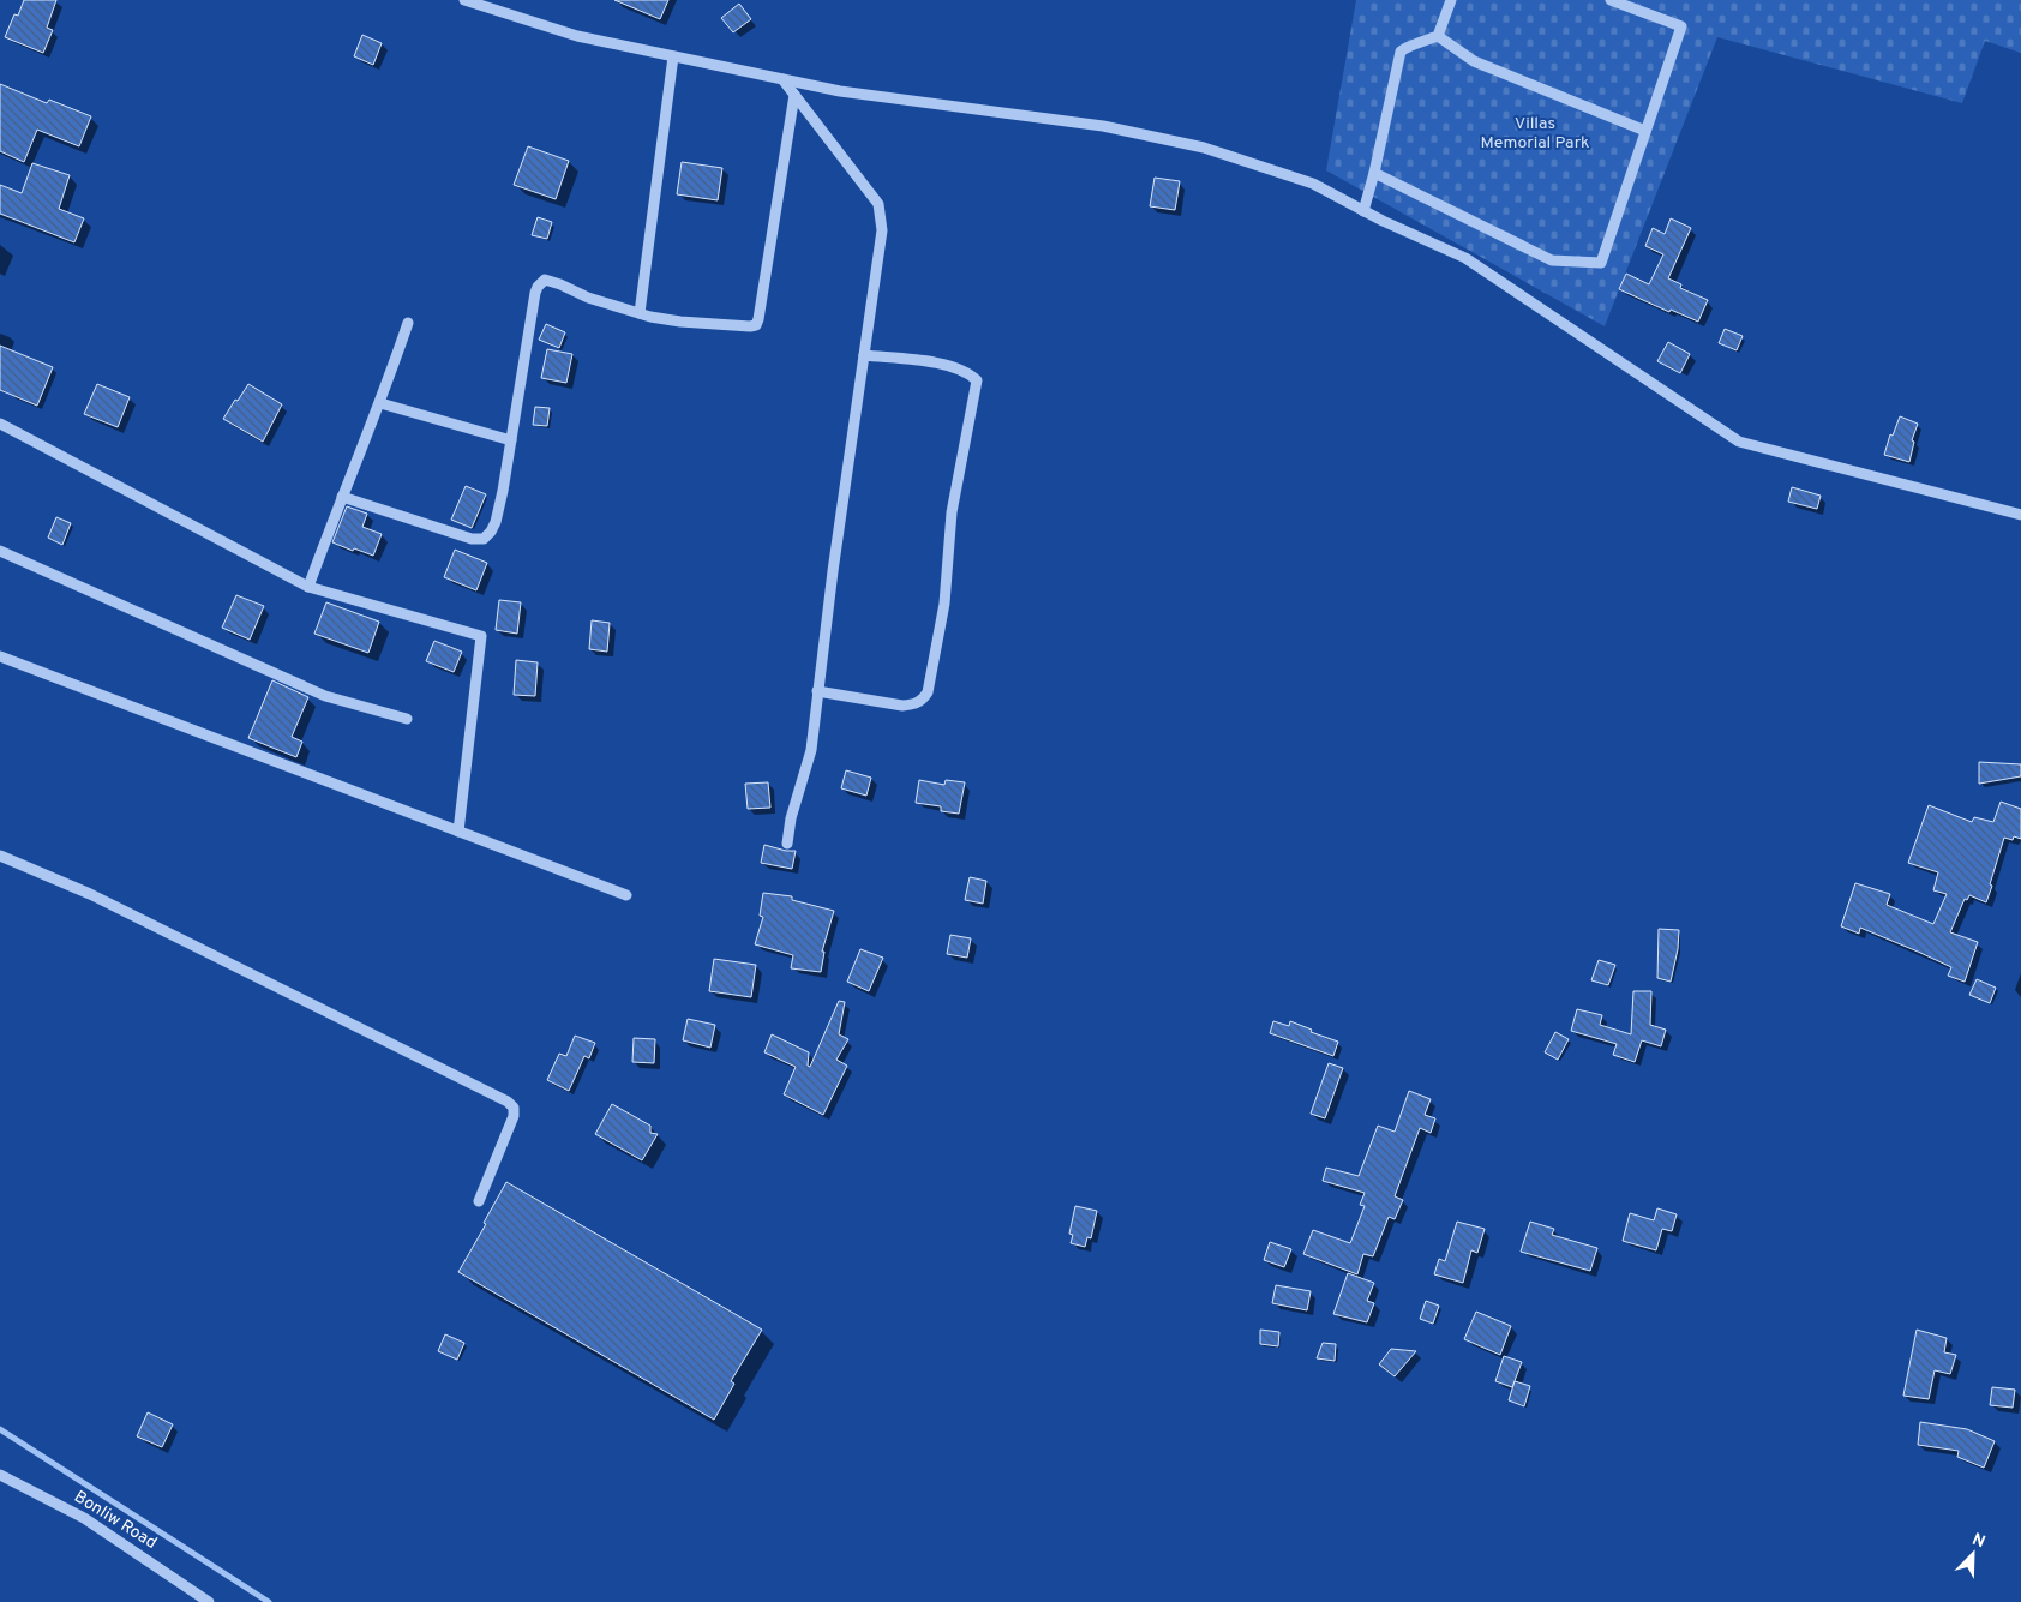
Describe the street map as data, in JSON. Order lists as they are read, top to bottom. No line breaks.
{"streets":{"street":["Bonliw Road"]},"parks":["Villas Memorial Park"],"north":"top right"}
